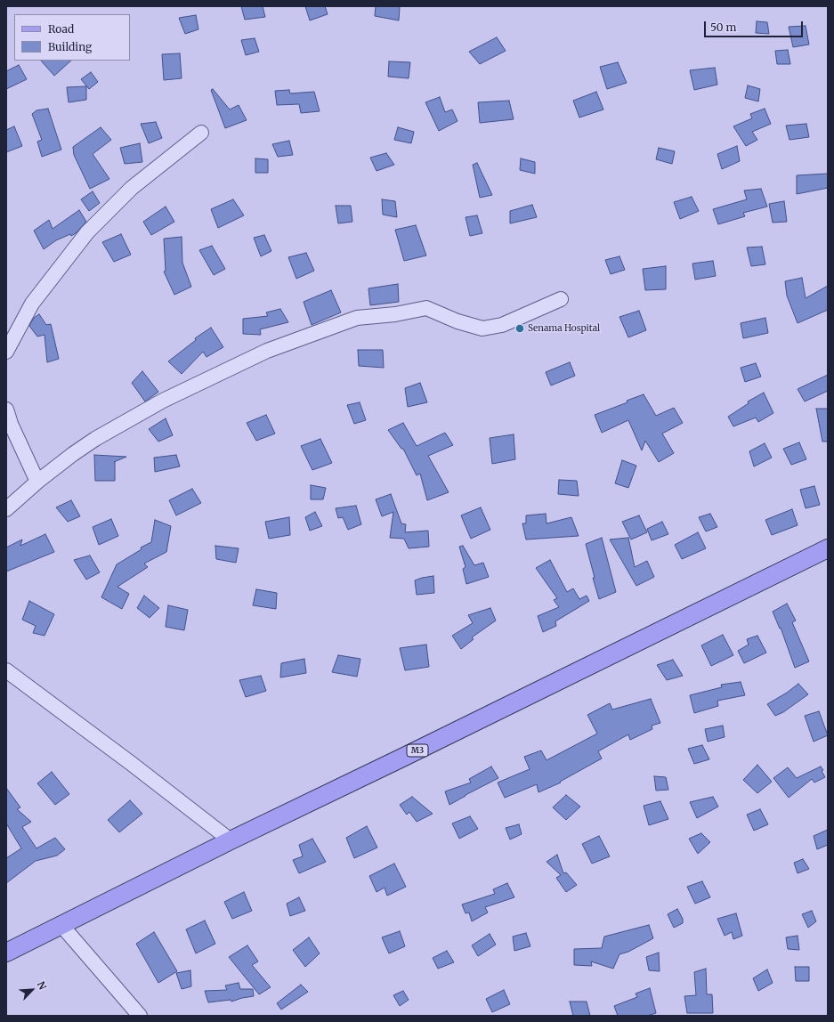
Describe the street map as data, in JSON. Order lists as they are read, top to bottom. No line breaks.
{"streets":{"main road":["M3"]},"places":["Senama Hospital"],"legend":["Road","Building"],"scale_bar":"50 m","north":"top right"}
